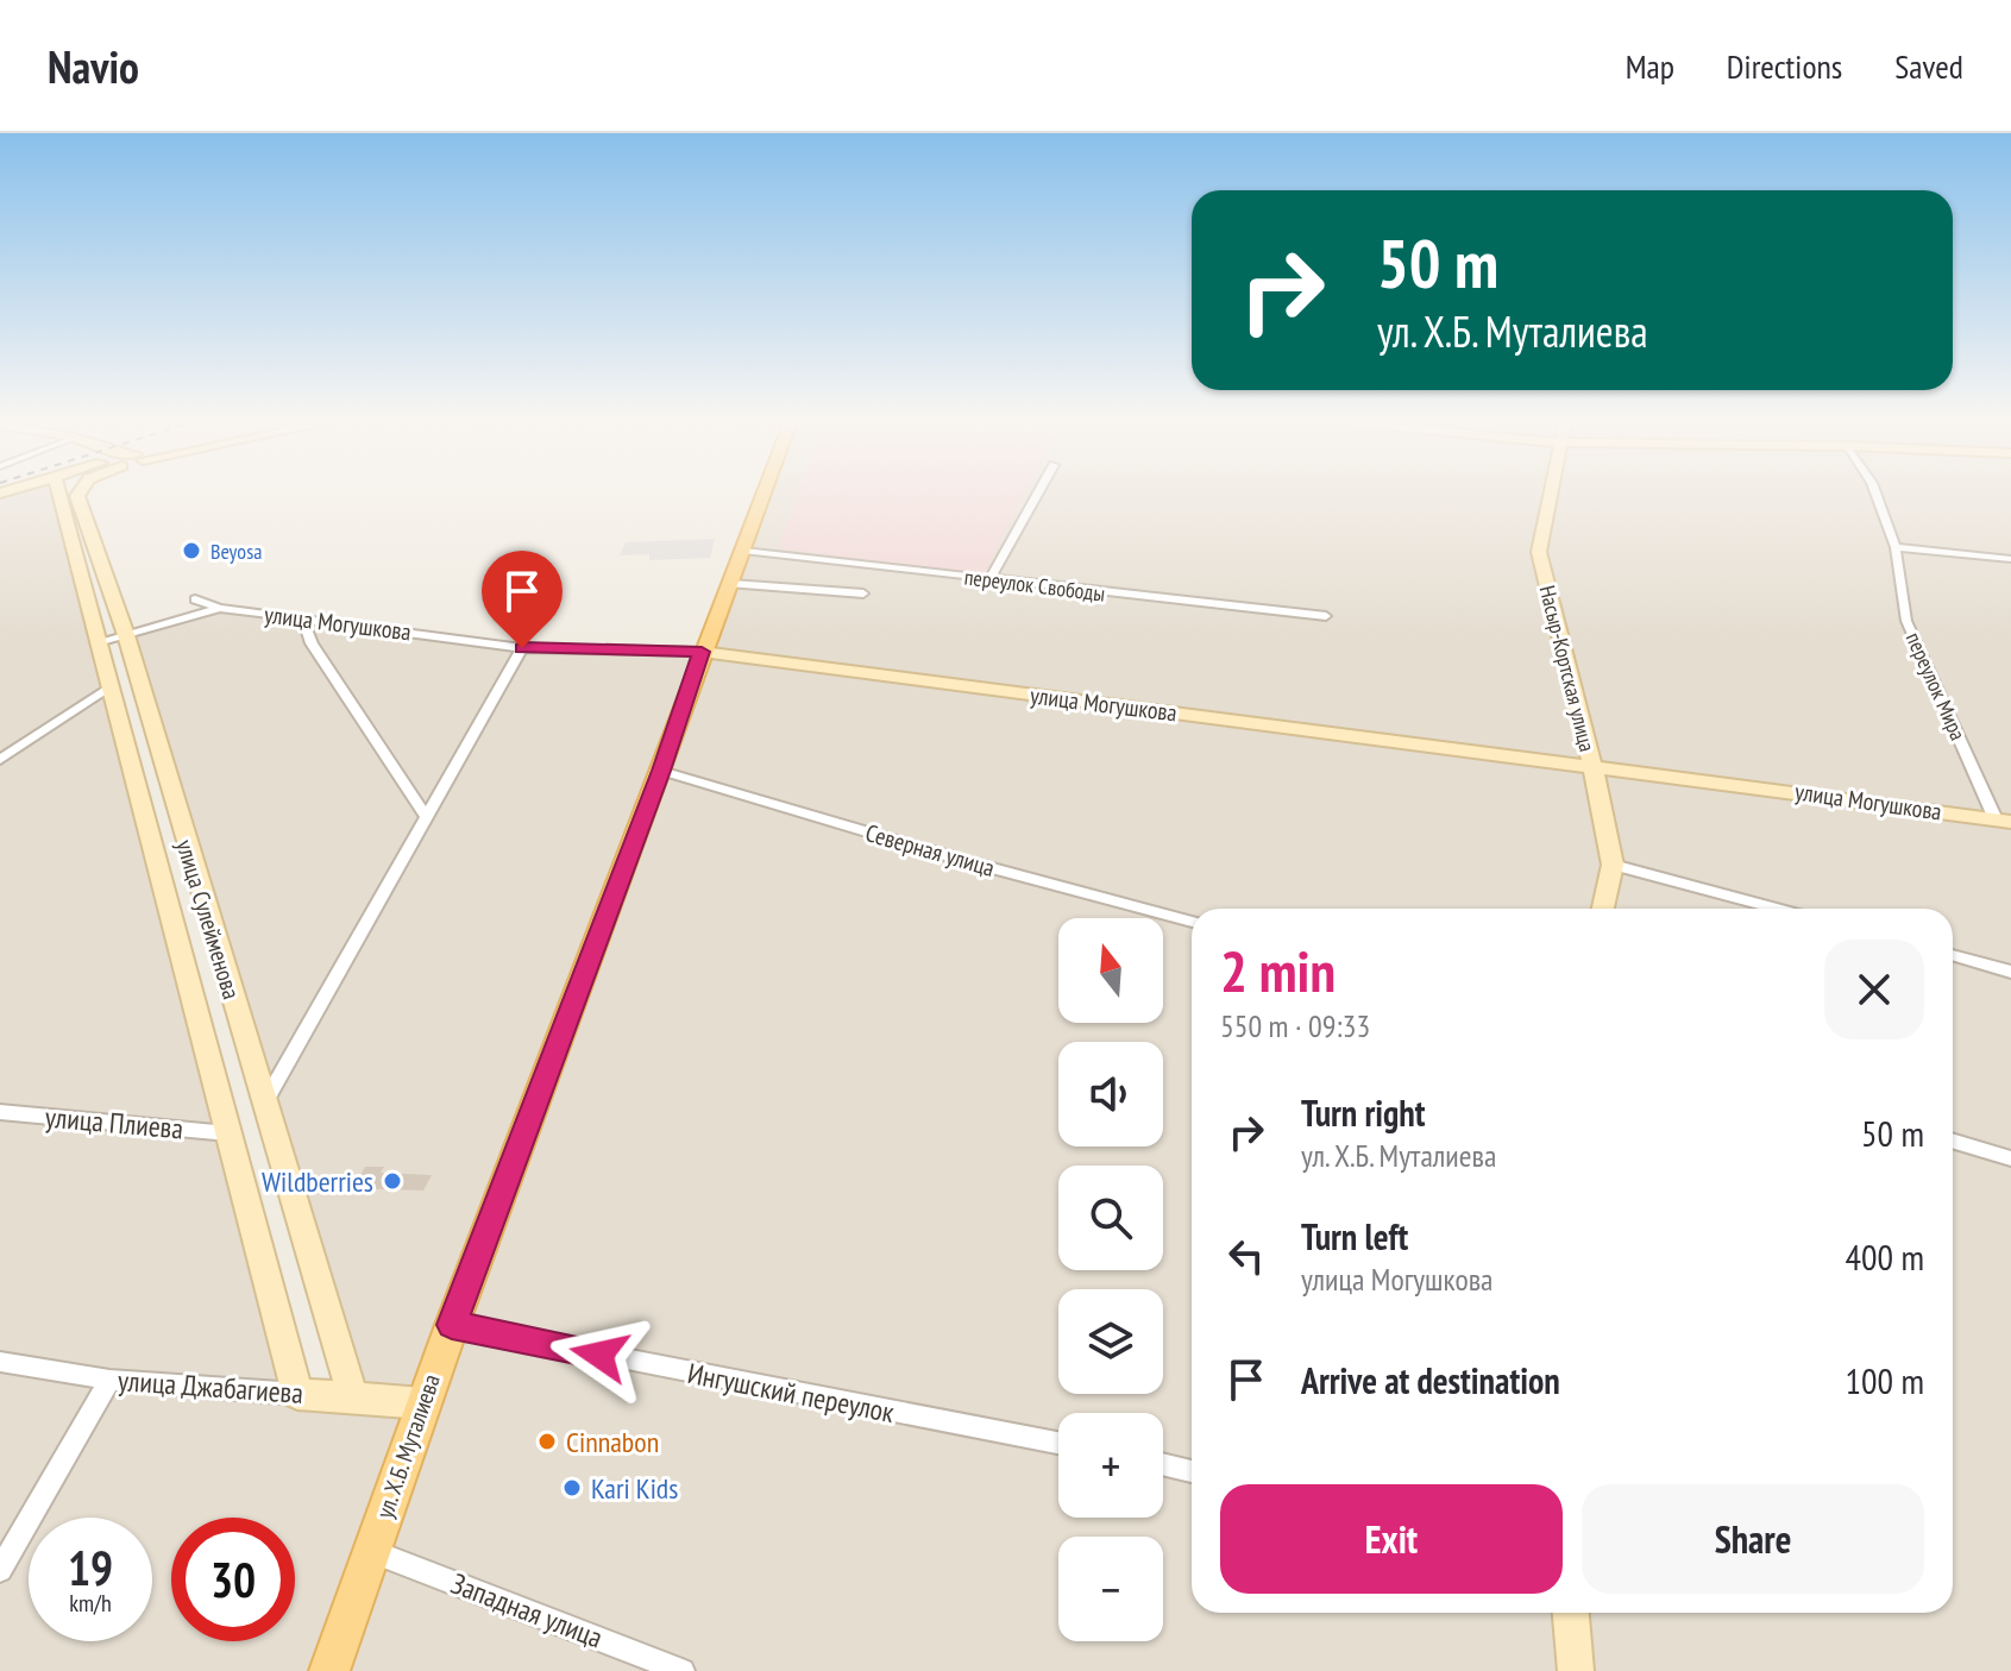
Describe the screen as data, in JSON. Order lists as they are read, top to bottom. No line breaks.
{"streets":{"main road":["улица Могушкова","Насыр-Кортская улица","улица Сулейменова","улица Джабагиева","ул. Х.Б. Муталиева"],"street":["переулок Свободы","переулок Мира","Северная улица","улица Плиева","Ингушский переулок","Западная улица"]},"crossings":[["переулок Свободы","ул. Х.Б. Муталиева"],["улица Могушкова","Насыр-Кортская улица"],["улица Могушкова","переулок Мира"],["улица Могушкова","ул. Х.Б. Муталиева"],["Северная улица","ул. Х.Б. Муталиева"],["улица Сулейменова","улица Плиева"],["улица Сулейменова","улица Джабагиева"],["улица Джабагиева","ул. Х.Б. Муталиева"],["Ингушский переулок","ул. Х.Б. Муталиева"],["ул. Х.Б. Муталиева","Западная улица"]],"places":["Beyosa","Wildberries","Cinnabon","Kari Kids"],"north":"top","page":{"header":"Navio","nav":["Map","Directions","Saved"],"turn":["50 m","ул. Х.Б. Муталиева"],"heading":["2 min","550 m · 09:33"],"map_buttons":["+","−"],"list":[{"name":"Turn right","note":"ул. Х.Б. Муталиева","value":"50 m"},{"name":"Turn left","note":"улица Могушкова","value":"400 m"},{"name":"Arrive at destination","value":"100 m"}],"buttons":["Exit","Share"],"speed":"19 km/h","limit":"30"}}
